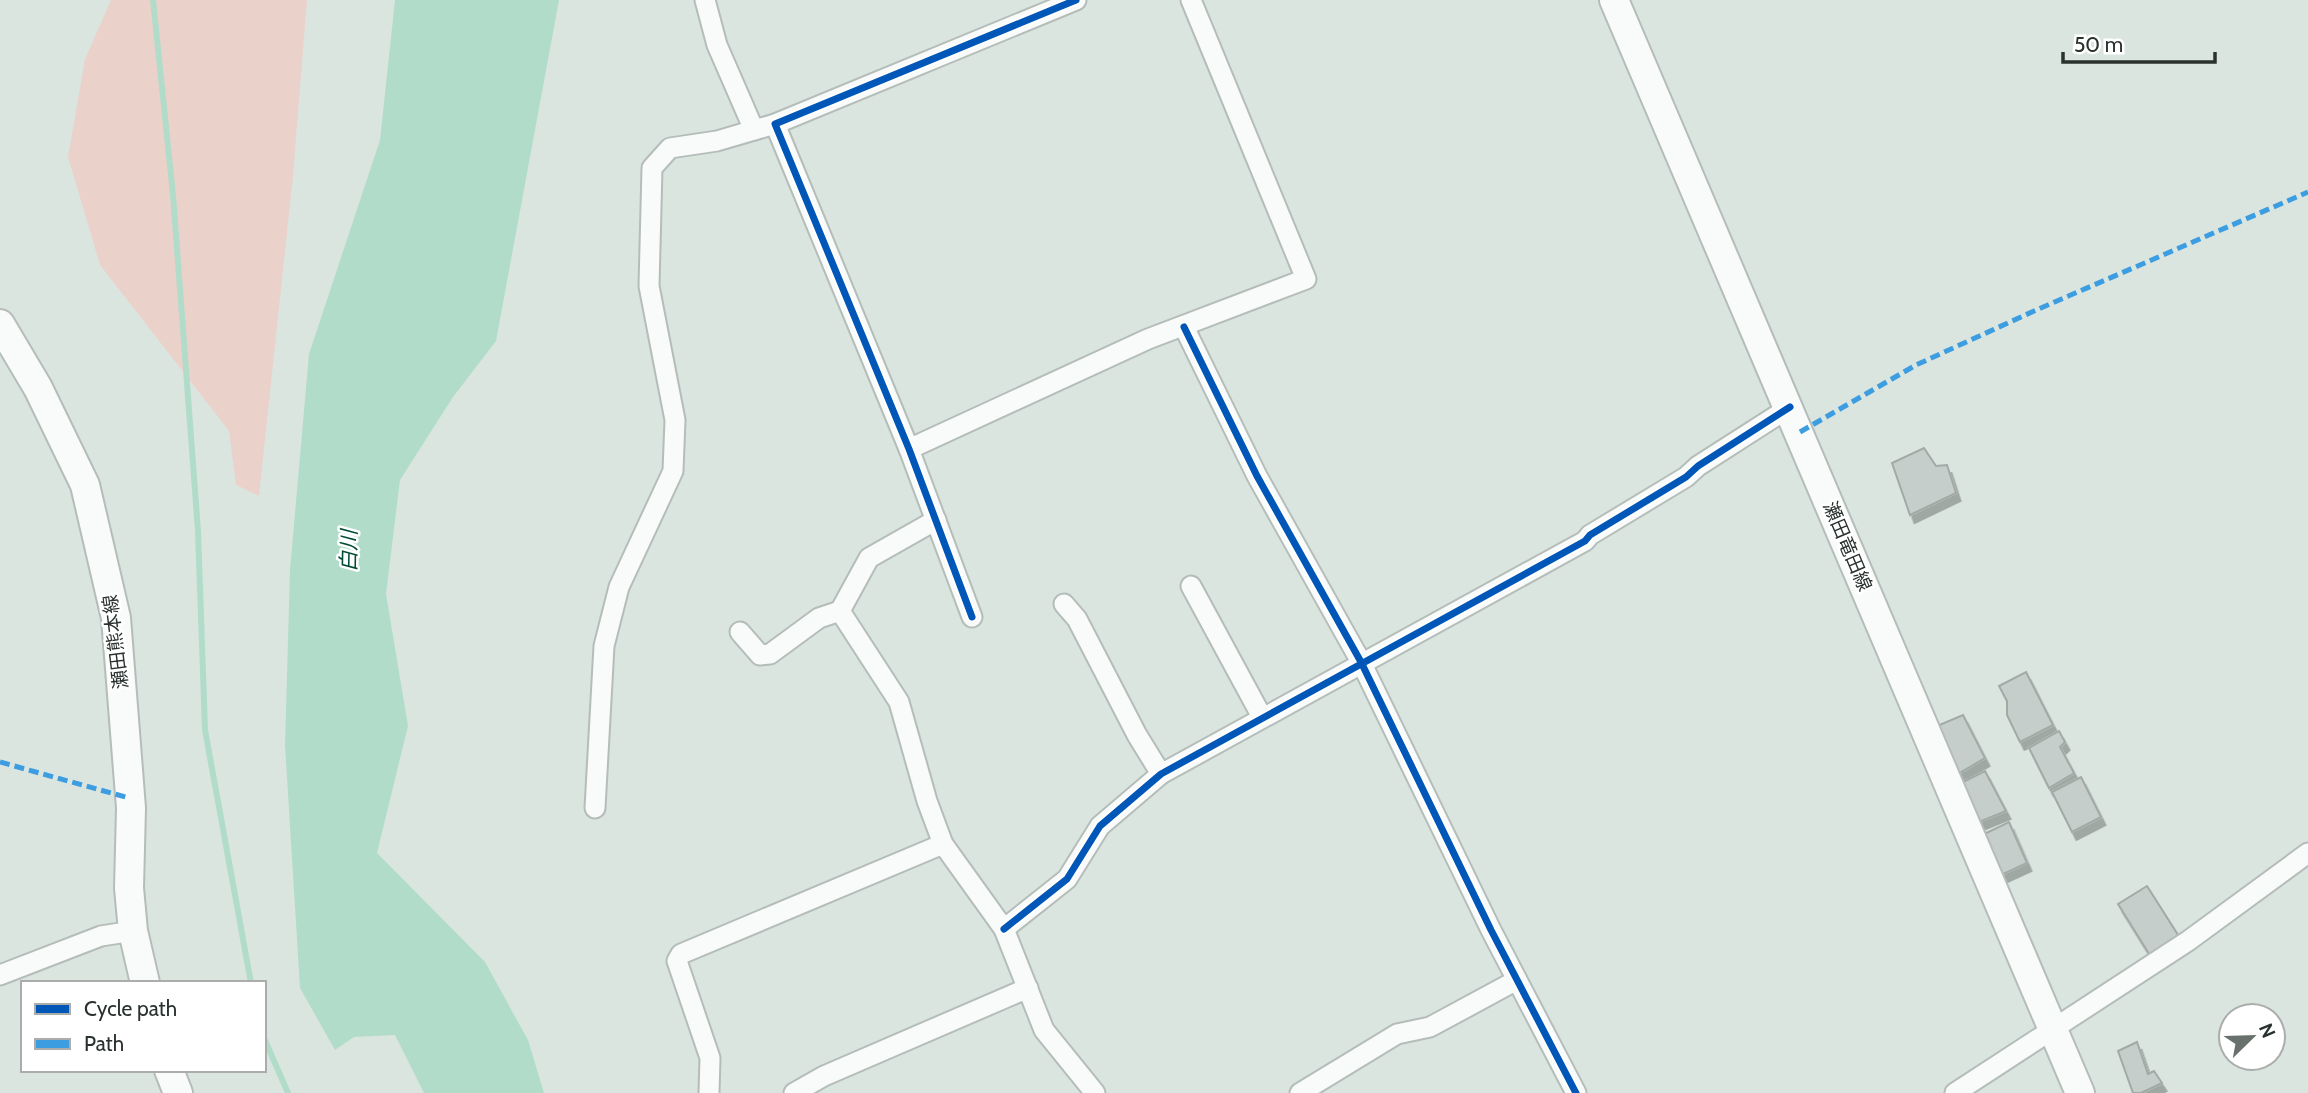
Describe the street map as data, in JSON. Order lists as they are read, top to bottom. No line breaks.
{"streets":{"main road":["瀬田竜田線","瀬田熊本線"]},"water":["白川"],"legend":["Cycle path","Path"],"scale_bar":"50 m","north":"top right"}
